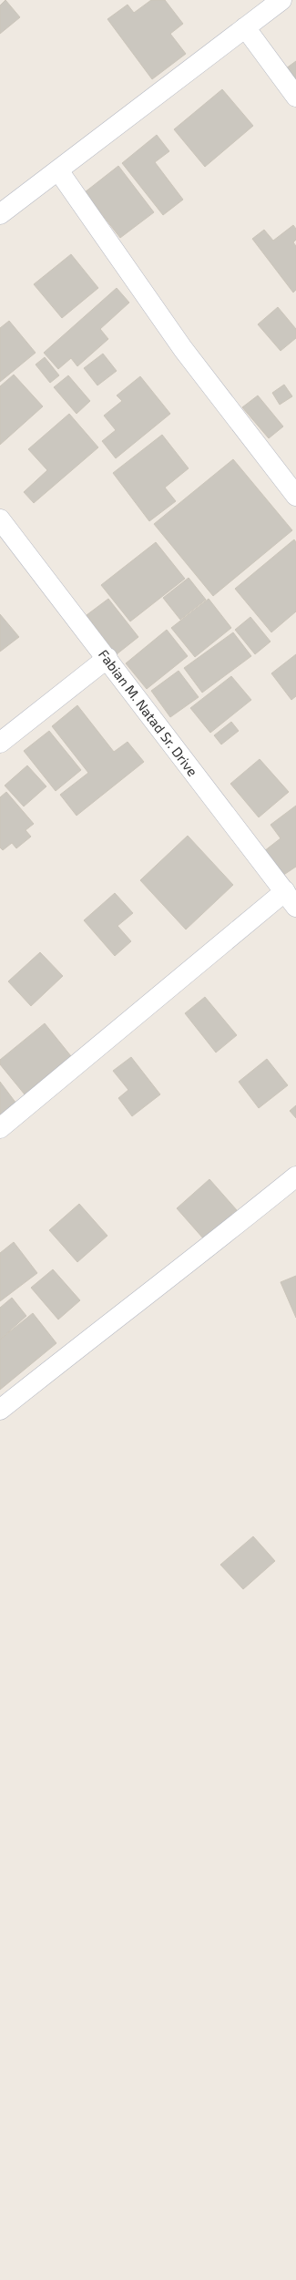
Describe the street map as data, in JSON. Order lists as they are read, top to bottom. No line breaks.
{"streets":{"street":["Fabian M. Natad Sr. Drive"]}}
